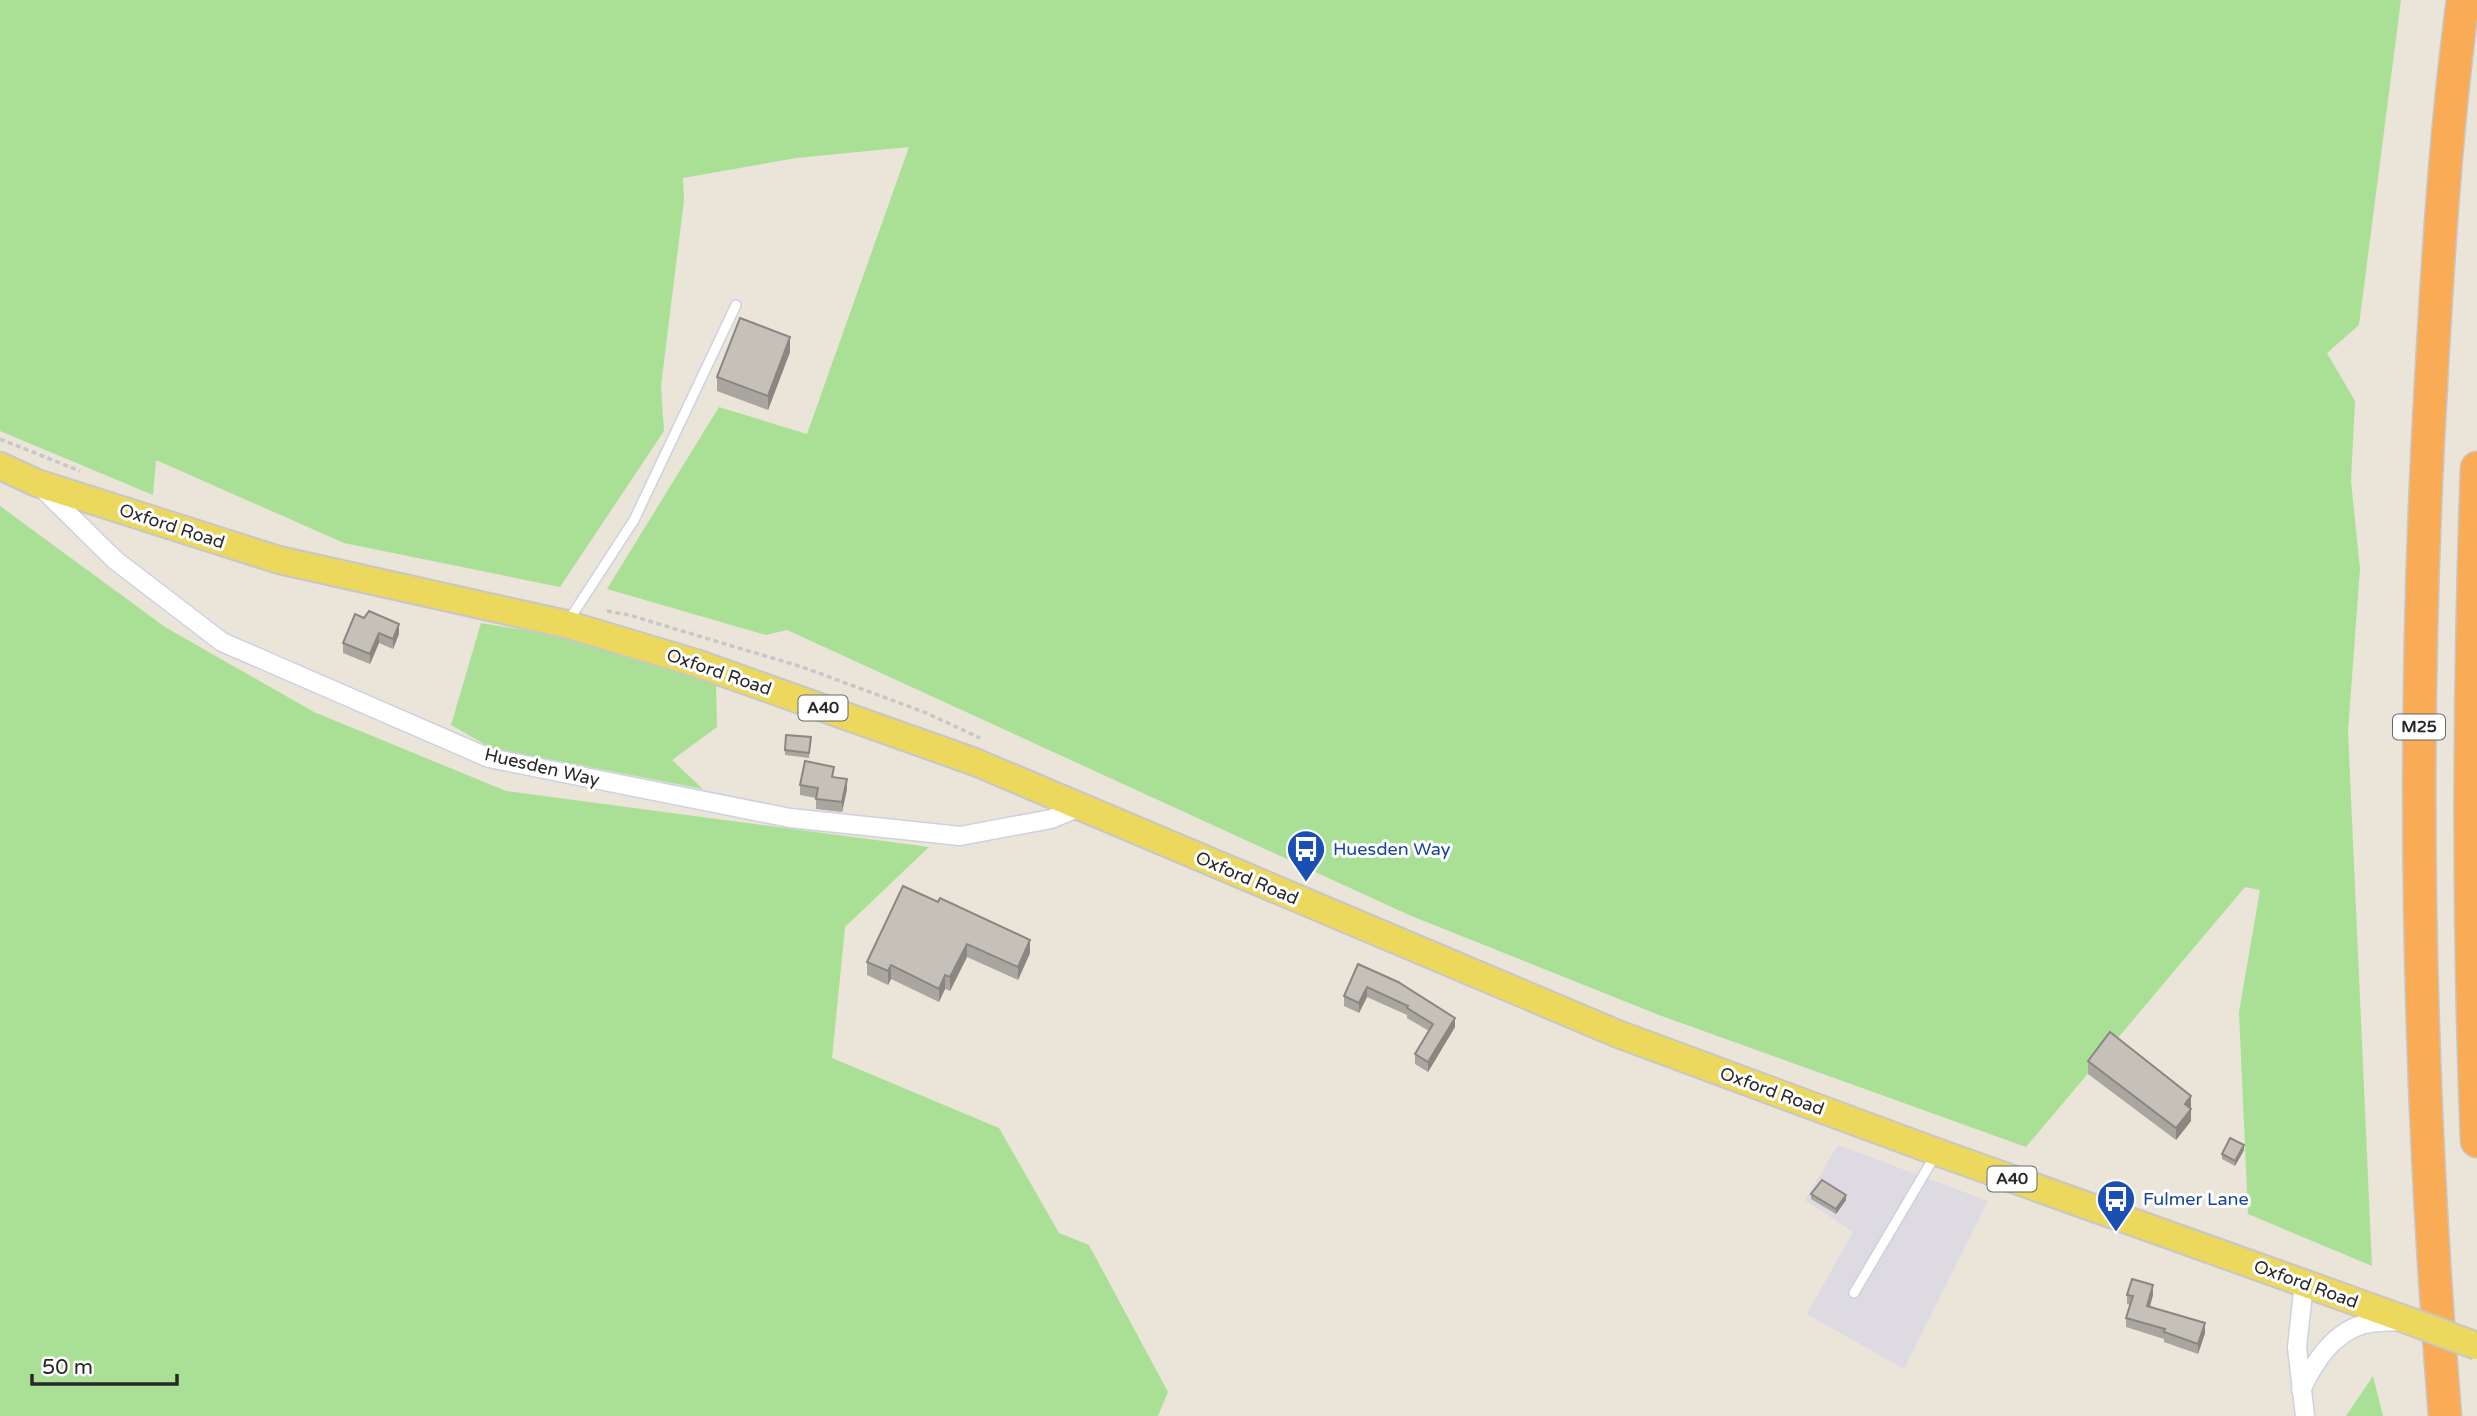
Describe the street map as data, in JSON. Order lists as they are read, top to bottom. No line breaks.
{"streets":{"highway":["M25"],"main road":["Oxford Road","A40"],"street":["Huesden Way"]},"crossings":[["Oxford Road","Huesden Way"]],"places":{"bus stop":["Huesden Way","Fulmer Lane"]},"scale_bar":"50 m"}
